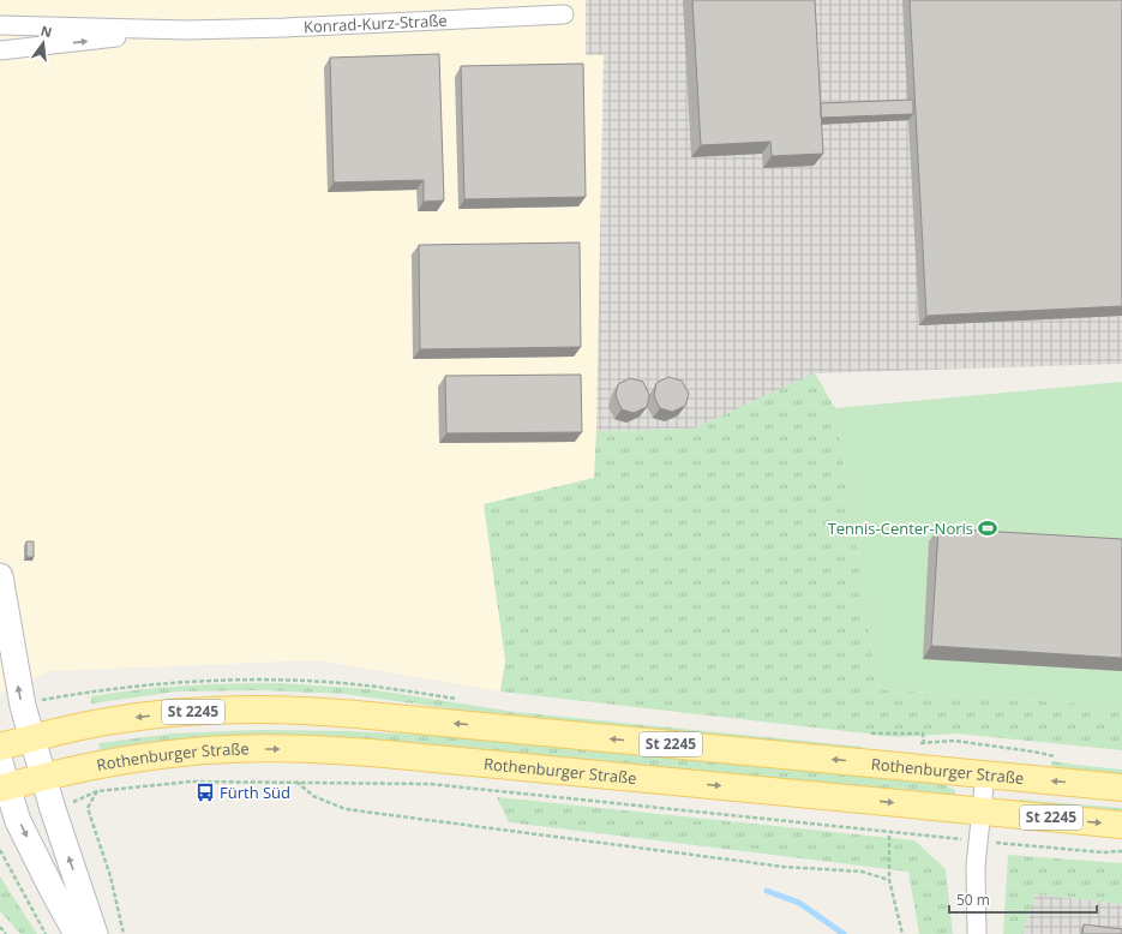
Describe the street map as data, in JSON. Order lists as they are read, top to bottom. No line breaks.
{"streets":{"main road":["St 2245","Rothenburger Straße"],"street":["Konrad-Kurz-Straße"]},"places":{"sports":["Tennis-Center-Noris"],"bus stop":["Fürth Süd"]},"scale_bar":"50 m","north":"top"}
